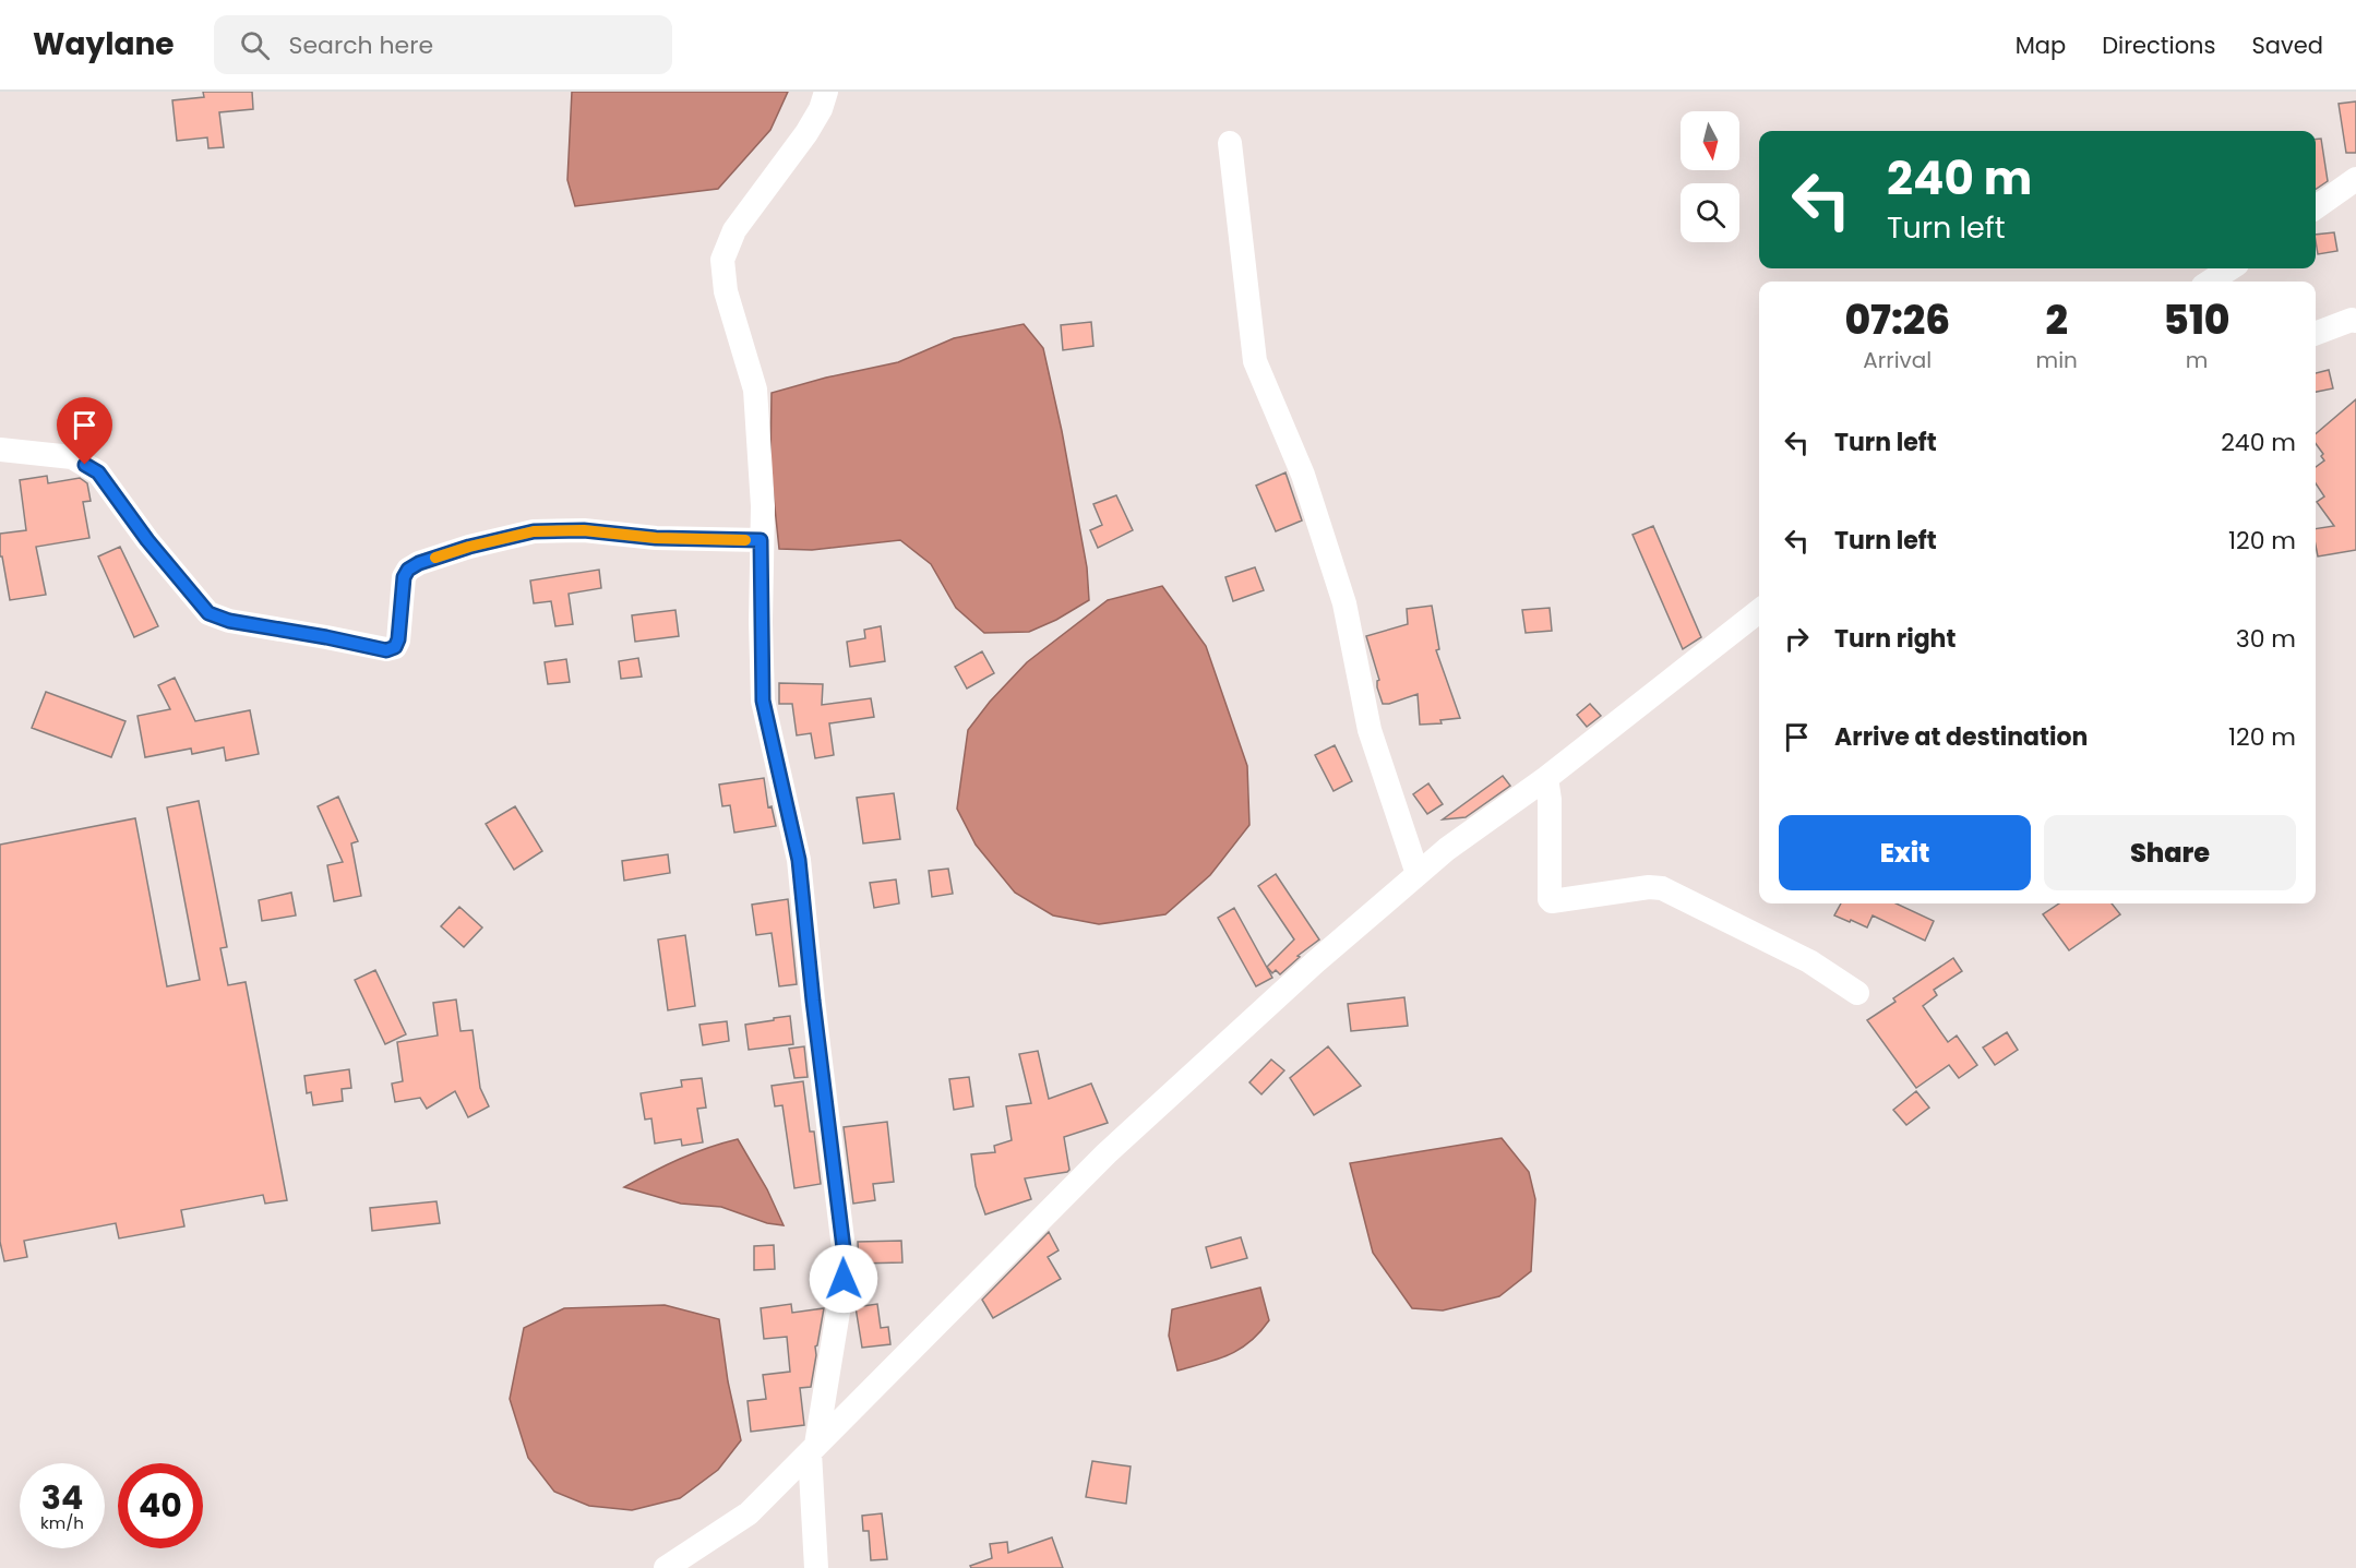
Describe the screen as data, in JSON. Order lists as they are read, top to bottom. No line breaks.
{"north":"bottom","page":{"header":"Waylane","search":"Search here","nav":["Map","Directions","Saved"],"turn":["240 m","Turn left"],"eta":["07:26","Arrival","2","min","510","m"],"list":[{"name":"Turn left","value":"240 m"},{"name":"Turn left","value":"120 m"},{"name":"Turn right","value":"30 m"},{"name":"Arrive at destination","value":"120 m"}],"buttons":["Exit","Share"],"speed":"34 km/h","limit":"40"}}
